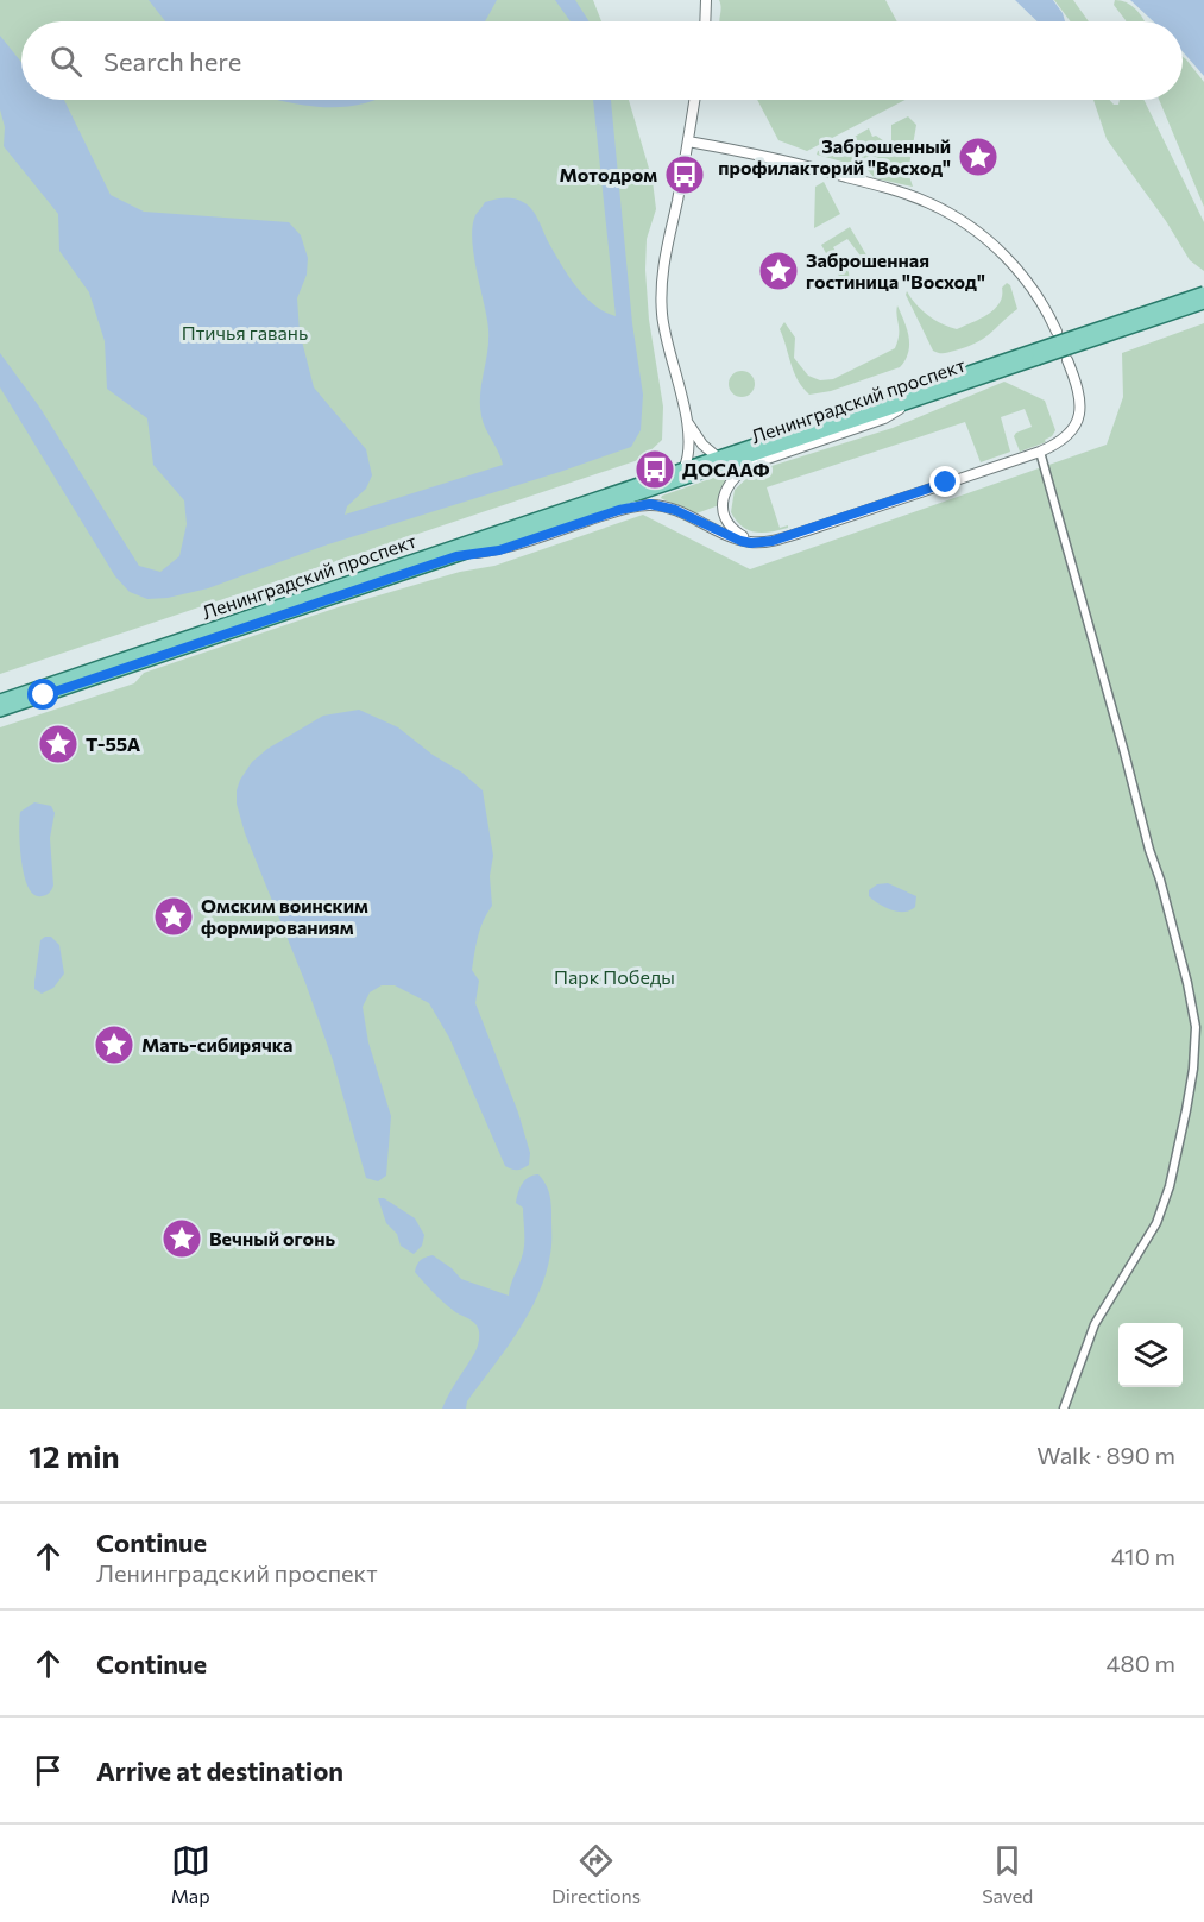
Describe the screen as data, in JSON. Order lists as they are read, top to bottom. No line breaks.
{"streets":{"main road":["Ленинградский проспект"]},"parks":["Птичья гавань","Парк Победы"],"places":{"place":["Заброшенный профилакторий \"Восход\"","Заброшенная гостиница \"Восход\"","Т-55А","Омским воинским формированиям","Мать-сибирячка","Вечный огонь"],"bus stop":["Мотодром","ДОСААФ"]},"page":{"search":"Search here","heading":["12 min","Walk · 890 m"],"list":[["Continue","Ленинградский проспект","410 m"],["Continue","480 m"],"Arrive at destination"],"nav":["Map","Directions","Saved"]}}
